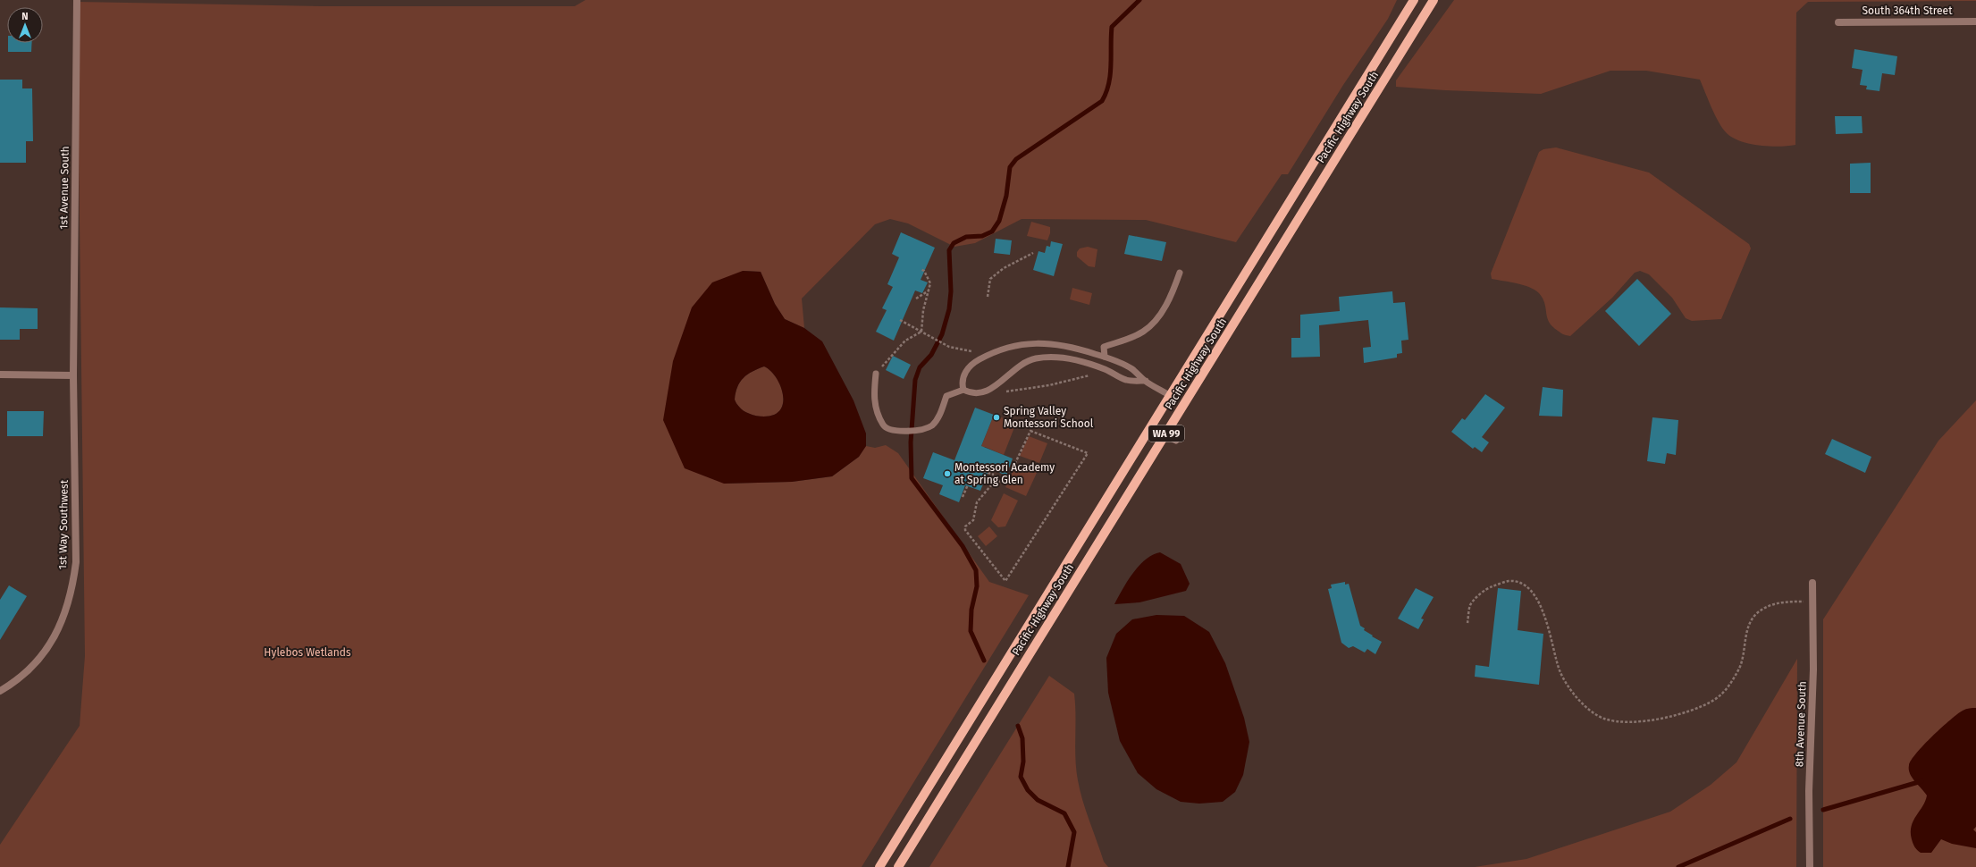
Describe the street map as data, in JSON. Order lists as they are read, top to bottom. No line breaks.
{"streets":{"main road":["Pacific Highway South","WA 99"],"street":["South 364th Street","1st Avenue South","1st Way Southwest","8th Avenue South"]},"crossings":[["1st Avenue South","1st Way Southwest"]],"parks":["Hylebos Wetlands"],"places":["Spring Valley Montessori School","Montessori Academy at Spring Glen"],"north":"top"}
